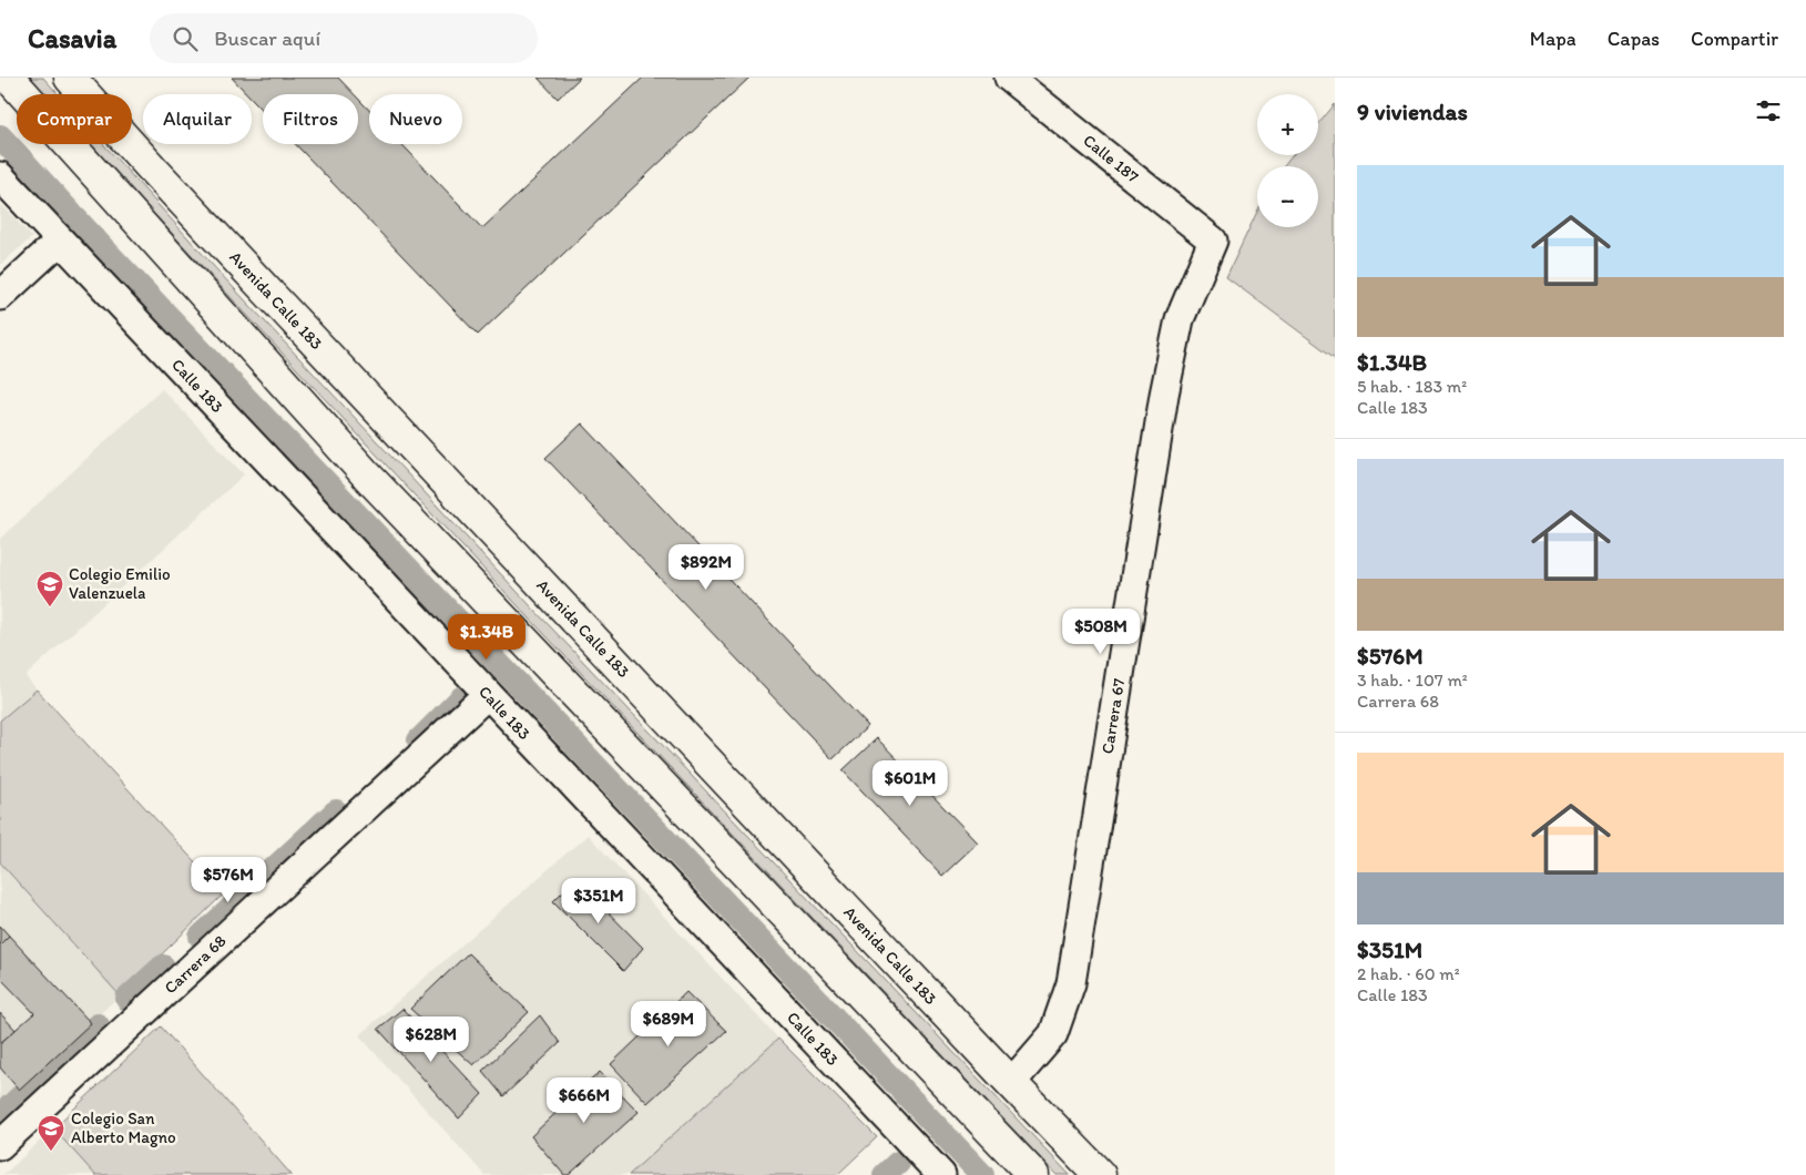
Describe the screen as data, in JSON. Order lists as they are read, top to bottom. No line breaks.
{"streets":{"main road":["Avenida Calle 183"],"street":["Calle 187","Calle 183","Carrera 67","Carrera 68"]},"crossings":[["Calle 187","Carrera 67"],["Avenida Calle 183","Carrera 67"],["Calle 183","Carrera 68"]],"places":{"school or university":["Colegio Emilio Valenzuela","Colegio San Alberto Magno"]},"page":{"header":"Casavia","search":"Buscar aquí","nav":["Mapa","Capas","Compartir"],"heading":"9 viviendas","map_buttons":["+","−"],"chip":["Comprar","Alquilar","Filtros","Nuevo"],"list":[{"name":"$1.34B","note":"5 hab. · 183 m² · Calle 183"},{"name":"$576M","note":"3 hab. · 107 m² · Carrera 68"},{"name":"$351M","note":"2 hab. · 60 m² · Calle 183"}],"price":["$892M","$508M","$1.34B","$601M","$576M","$351M","$689M","$628M","$666M"]}}
